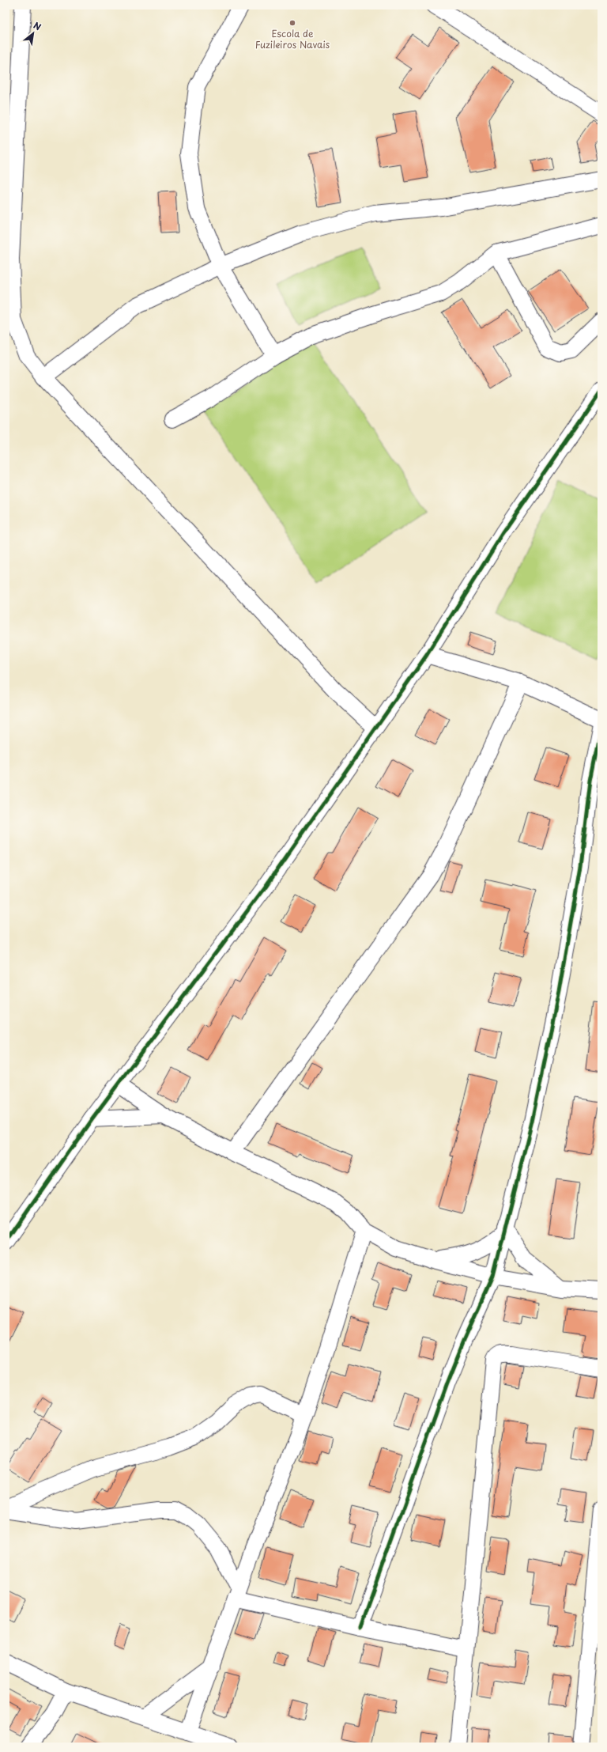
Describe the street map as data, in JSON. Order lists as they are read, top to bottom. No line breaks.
{"places":["Escola de Fuzileiros Navais"],"north":"top right"}
